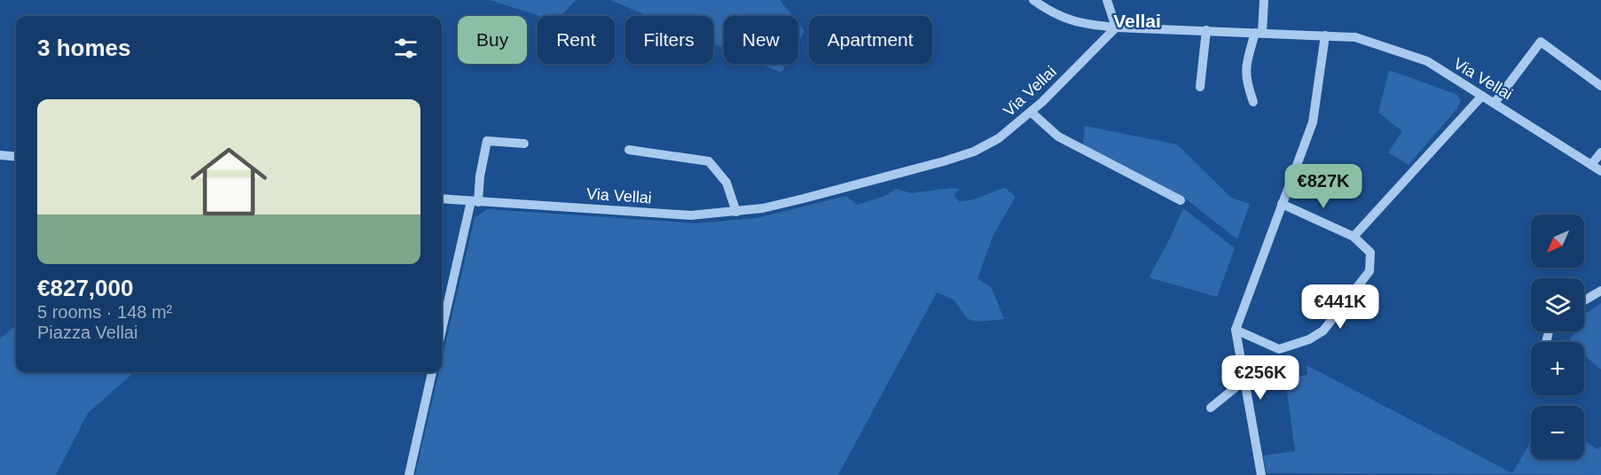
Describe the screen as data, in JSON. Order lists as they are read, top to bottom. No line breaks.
{"streets":{"street":["Via Vellai"]},"districts":["Vellai"],"north":"bottom left","page":{"chip":["Buy","Rent","Filters","New","Apartment"],"heading":"3 homes","list":[{"name":"€827,000","note":"5 rooms · 148 m² · Piazza Vellai"}],"price":["€827K","€441K","€256K"],"map_buttons":["+","−"]}}
